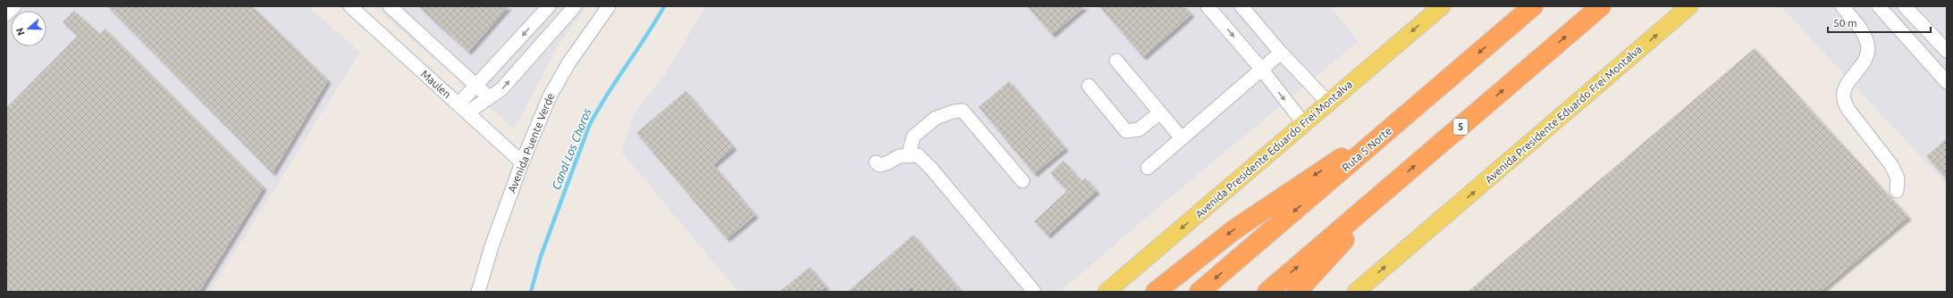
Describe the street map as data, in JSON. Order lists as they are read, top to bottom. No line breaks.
{"streets":{"highway":["5","Ruta 5 Norte"],"main road":["Avenida Presidente Eduardo Frei Montalva"],"street":["Maulen","Avenida Puente Verde"]},"crossings":[["Maulen","Avenida Puente Verde"]],"water":["Canal Los Choros"],"scale_bar":"50 m","north":"left"}
